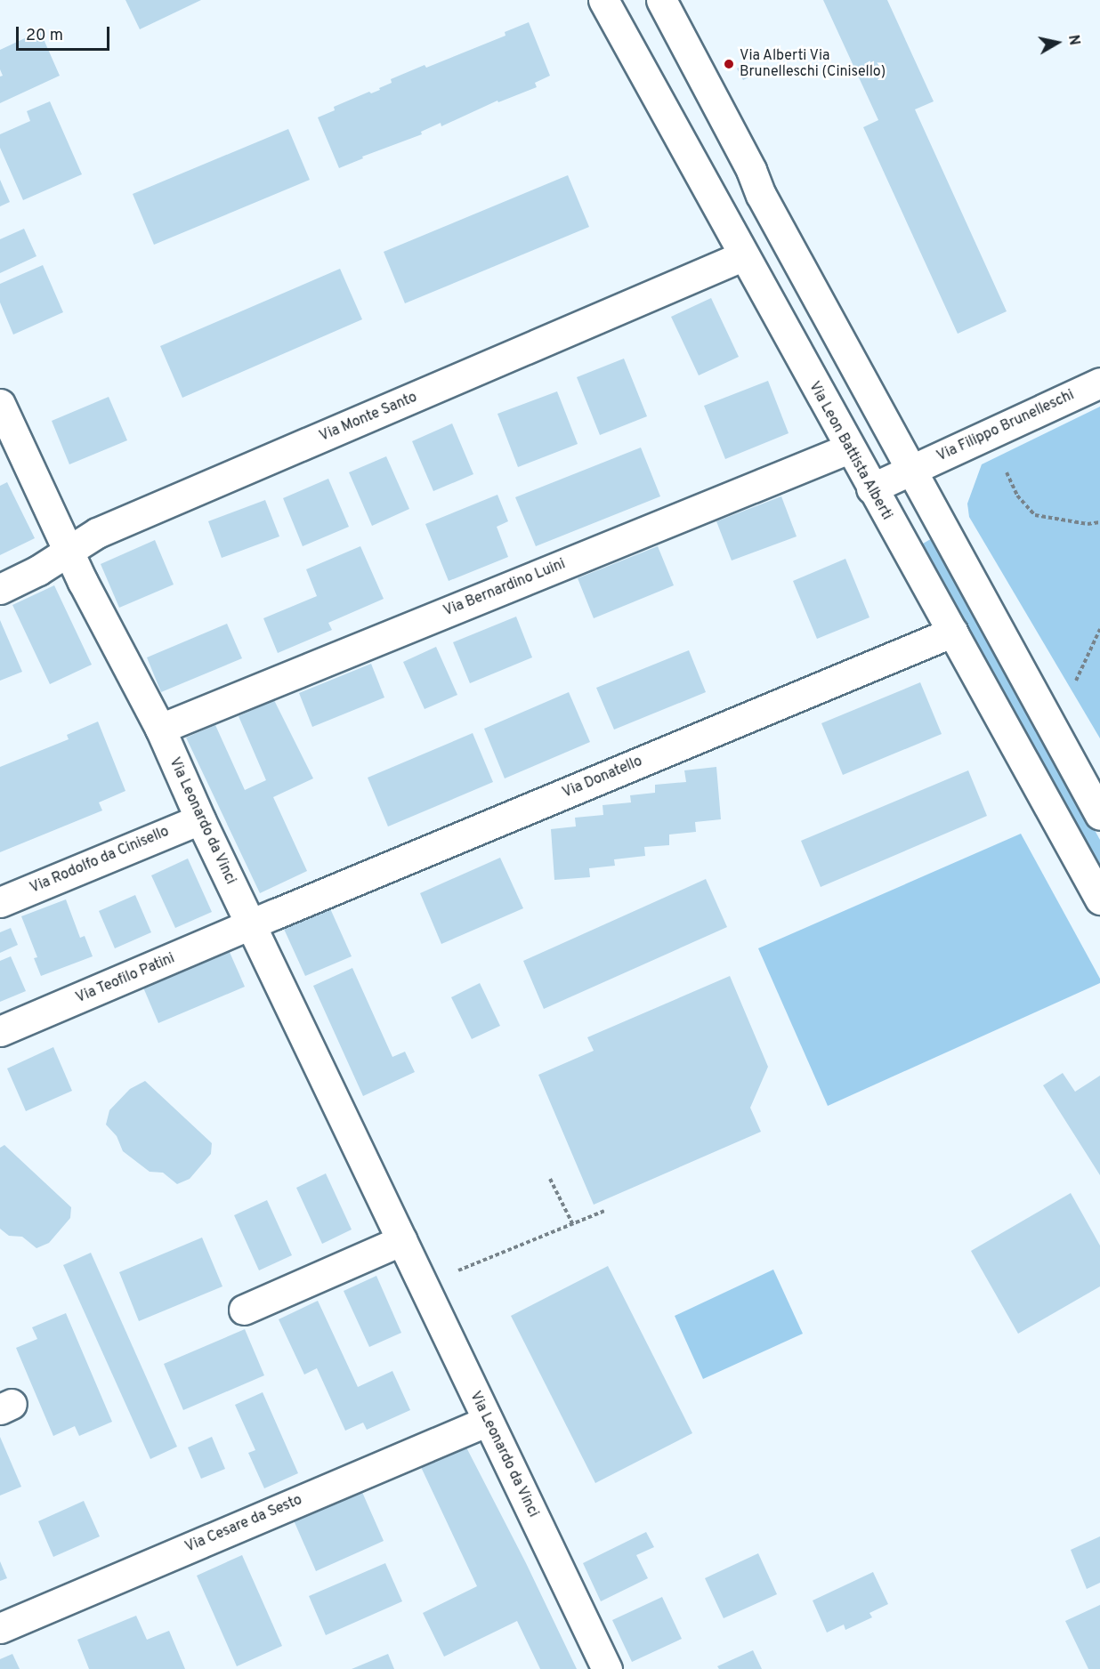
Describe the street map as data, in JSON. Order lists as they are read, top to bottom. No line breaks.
{"streets":{"street":["Via Monte Santo","Via Filippo Brunelleschi","Via Leon Battista Alberti","Via Bernardino Luini","Via Donatello","Via Leonardo da Vinci","Via Rodolfo da Cinisello","Via Teofilo Patini","Via Cesare da Sesto"]},"crossings":[["Via Monte Santo","Via Leon Battista Alberti"],["Via Monte Santo","Via Leonardo da Vinci"],["Via Filippo Brunelleschi","Via Leon Battista Alberti"],["Via Leon Battista Alberti","Via Bernardino Luini"],["Via Leon Battista Alberti","Via Donatello"],["Via Bernardino Luini","Via Leonardo da Vinci"],["Via Donatello","Via Leonardo da Vinci"],["Via Donatello","Via Teofilo Patini"],["Via Leonardo da Vinci","Via Rodolfo da Cinisello"],["Via Leonardo da Vinci","Via Teofilo Patini"],["Via Leonardo da Vinci","Via Cesare da Sesto"]],"places":["Via Alberti Via Brunelleschi (Cinisello)"],"scale_bar":"20 m","north":"right"}
